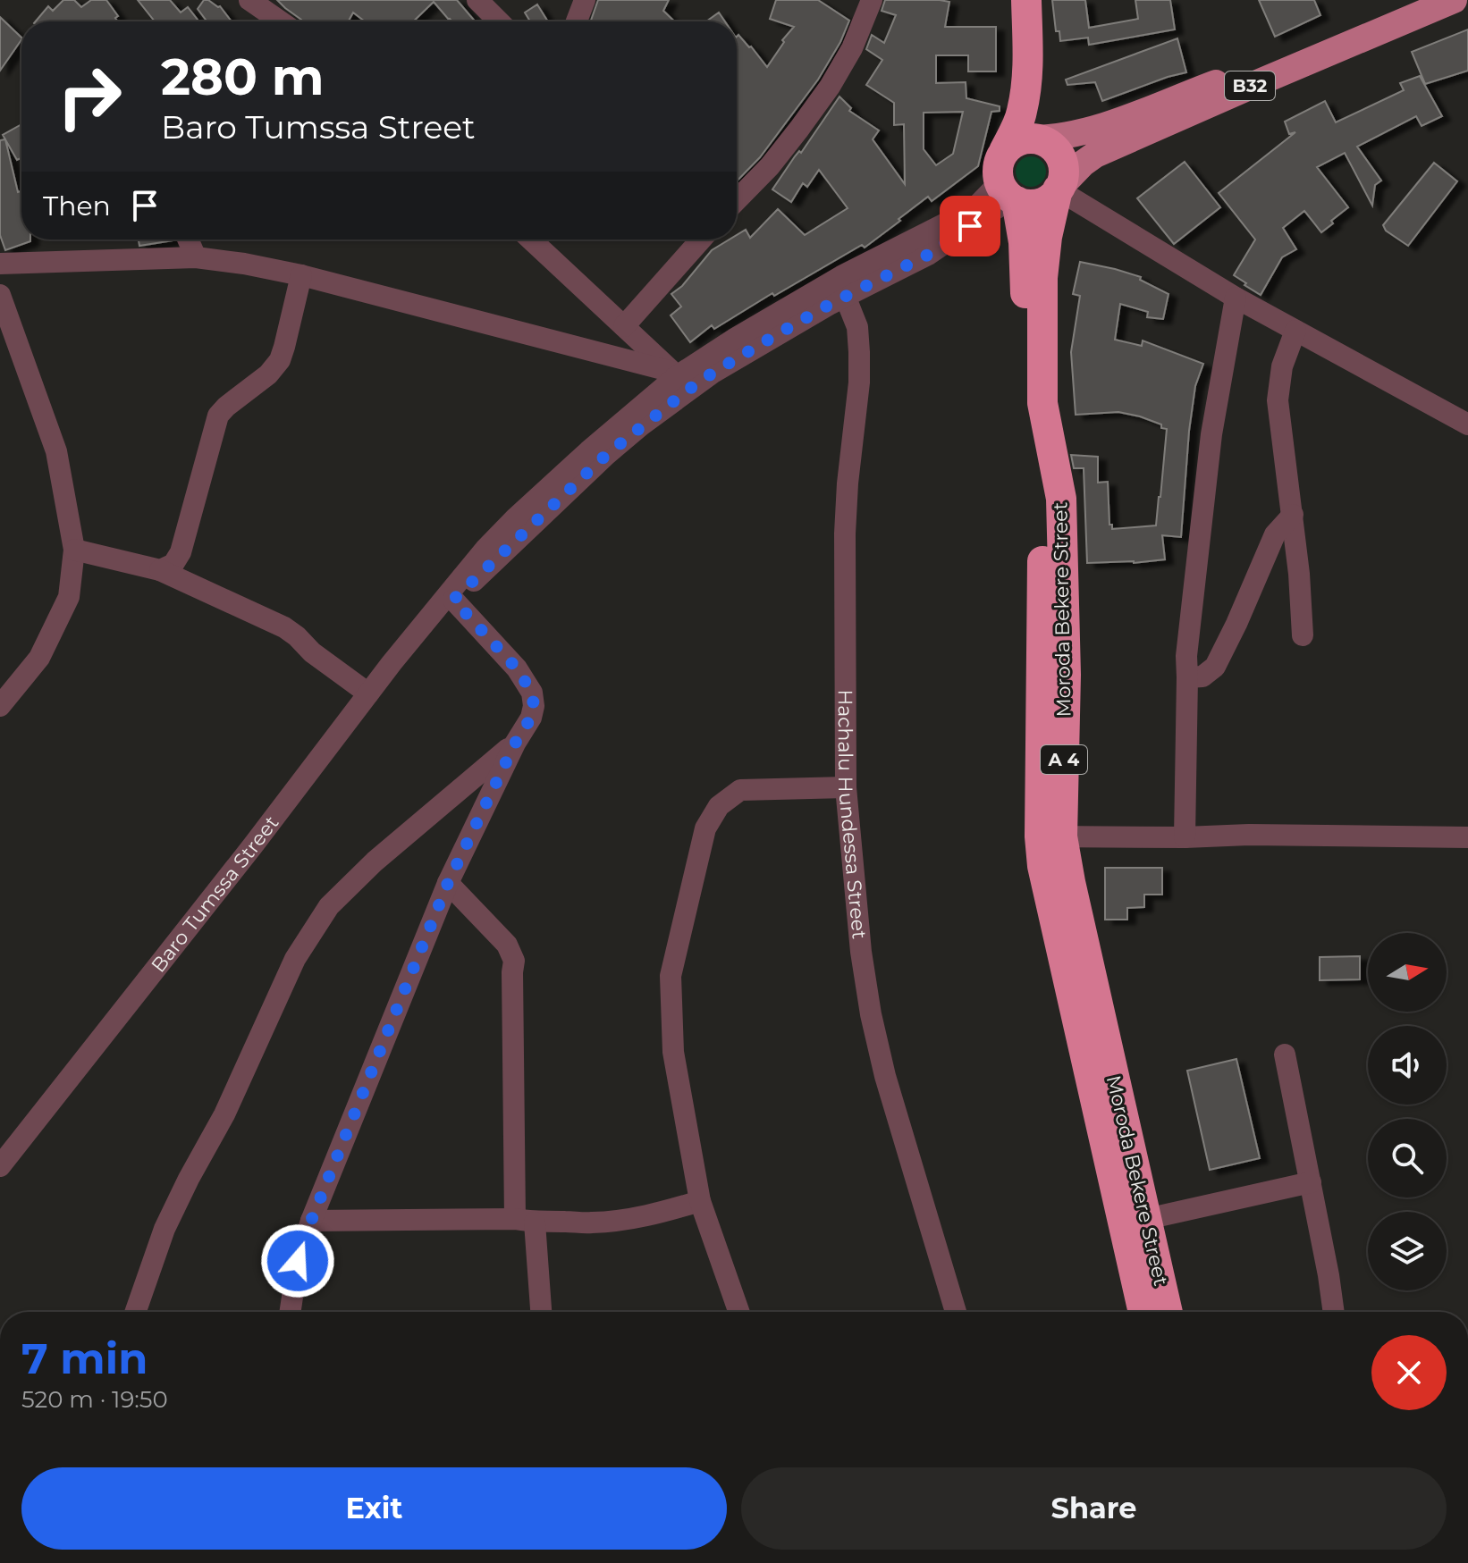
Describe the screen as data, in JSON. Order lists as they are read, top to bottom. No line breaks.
{"streets":{"highway":["B32","Moroda Bekere Street","A 4"],"street":["Hachalu Hundessa Street","Baro Tumssa Street"]},"crossings":[["B32","Moroda Bekere Street"],["B32","Baro Tumssa Street"],["Moroda Bekere Street","Baro Tumssa Street"],["Hachalu Hundessa Street","Baro Tumssa Street"]],"north":"right","page":{"turn":["280 m","Baro Tumssa Street"],"then":"Then","heading":["7 min","520 m · 19:50"],"buttons":["Exit","Share"]}}
